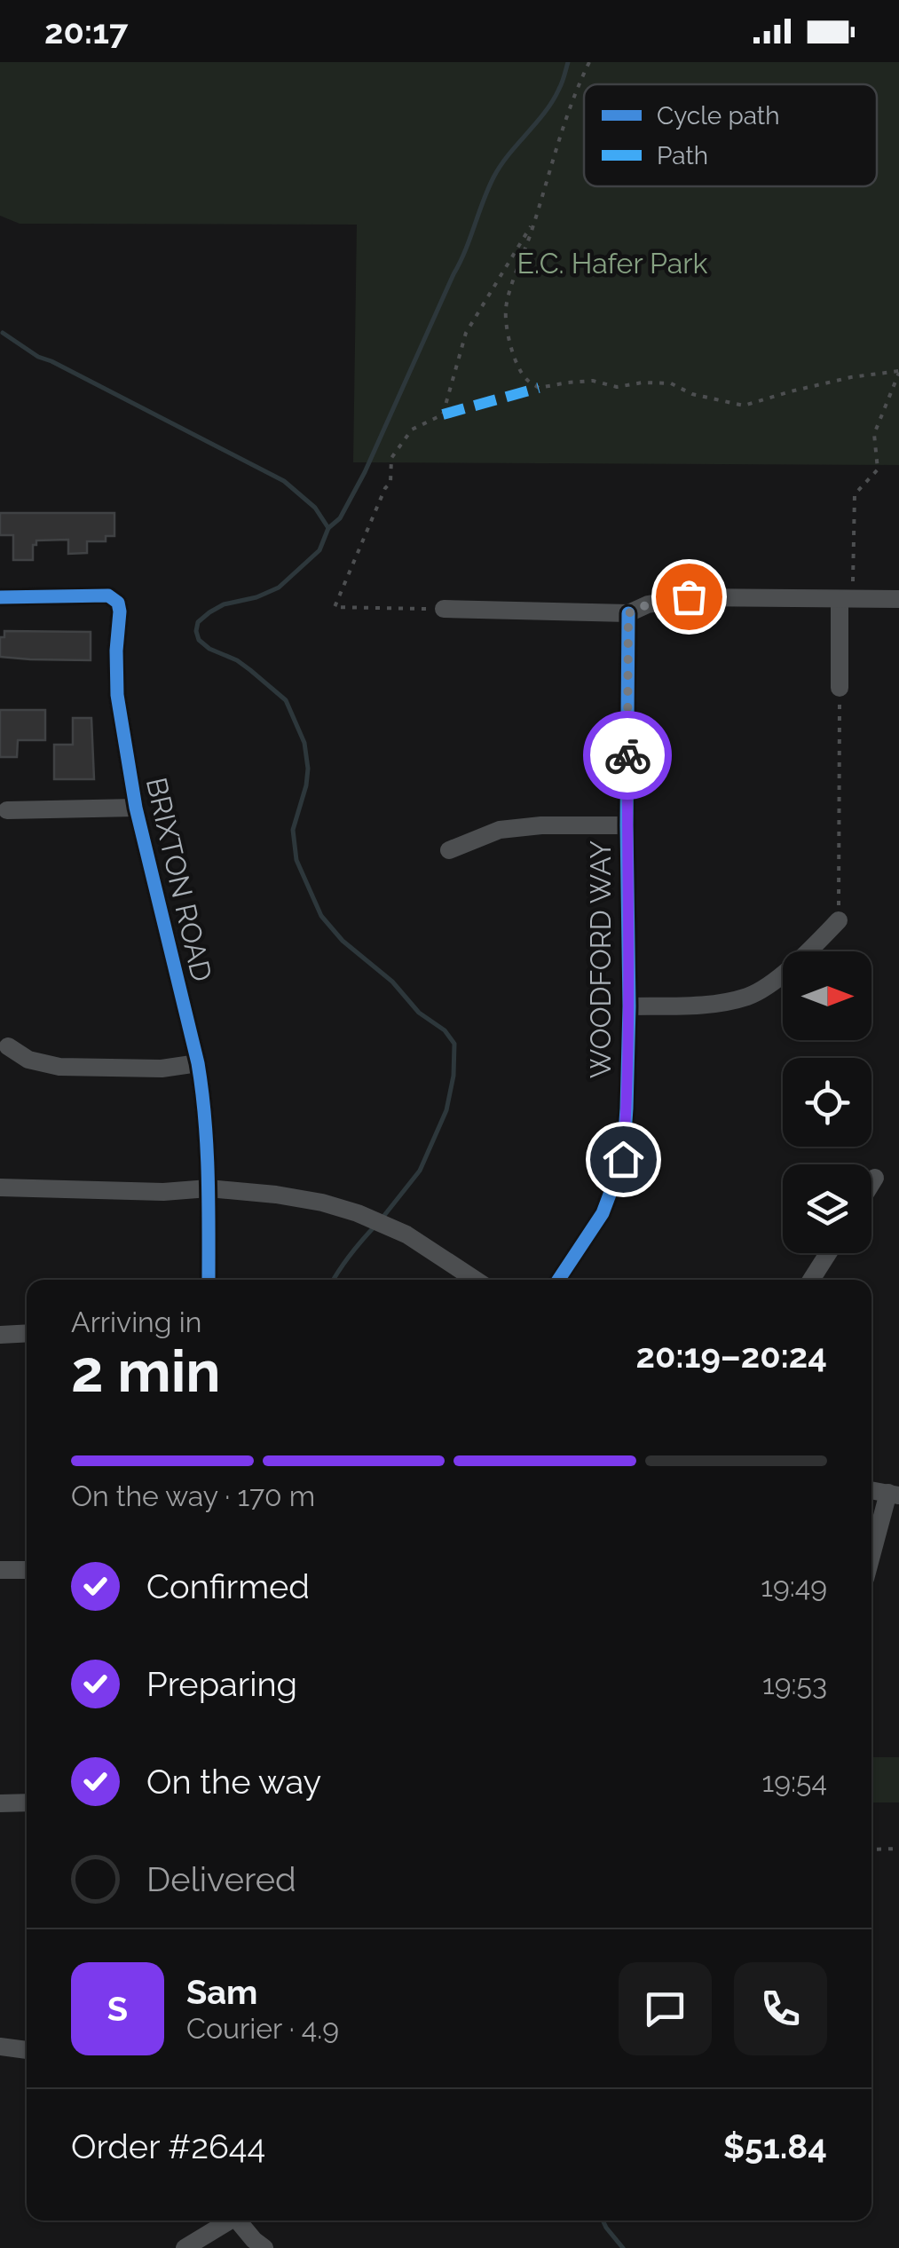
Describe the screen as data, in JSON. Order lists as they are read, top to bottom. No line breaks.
{"streets":{"street":["BRIXTON ROAD","WOODFORD WAY"]},"parks":["E.C. Hafer Park"],"legend":["Cycle path","Path"],"north":"right","page":{"status":"20:17","heading":["2 min","Arriving in","20:19–20:24"],"panel":["Sam","Courier · 4.9","Order #2644","$51.84"],"bar":"On the way · 170 m","list":[["Confirmed","19:49"],["Preparing","19:53"],["On the way","19:54"],"Delivered"],"round":"S"}}
